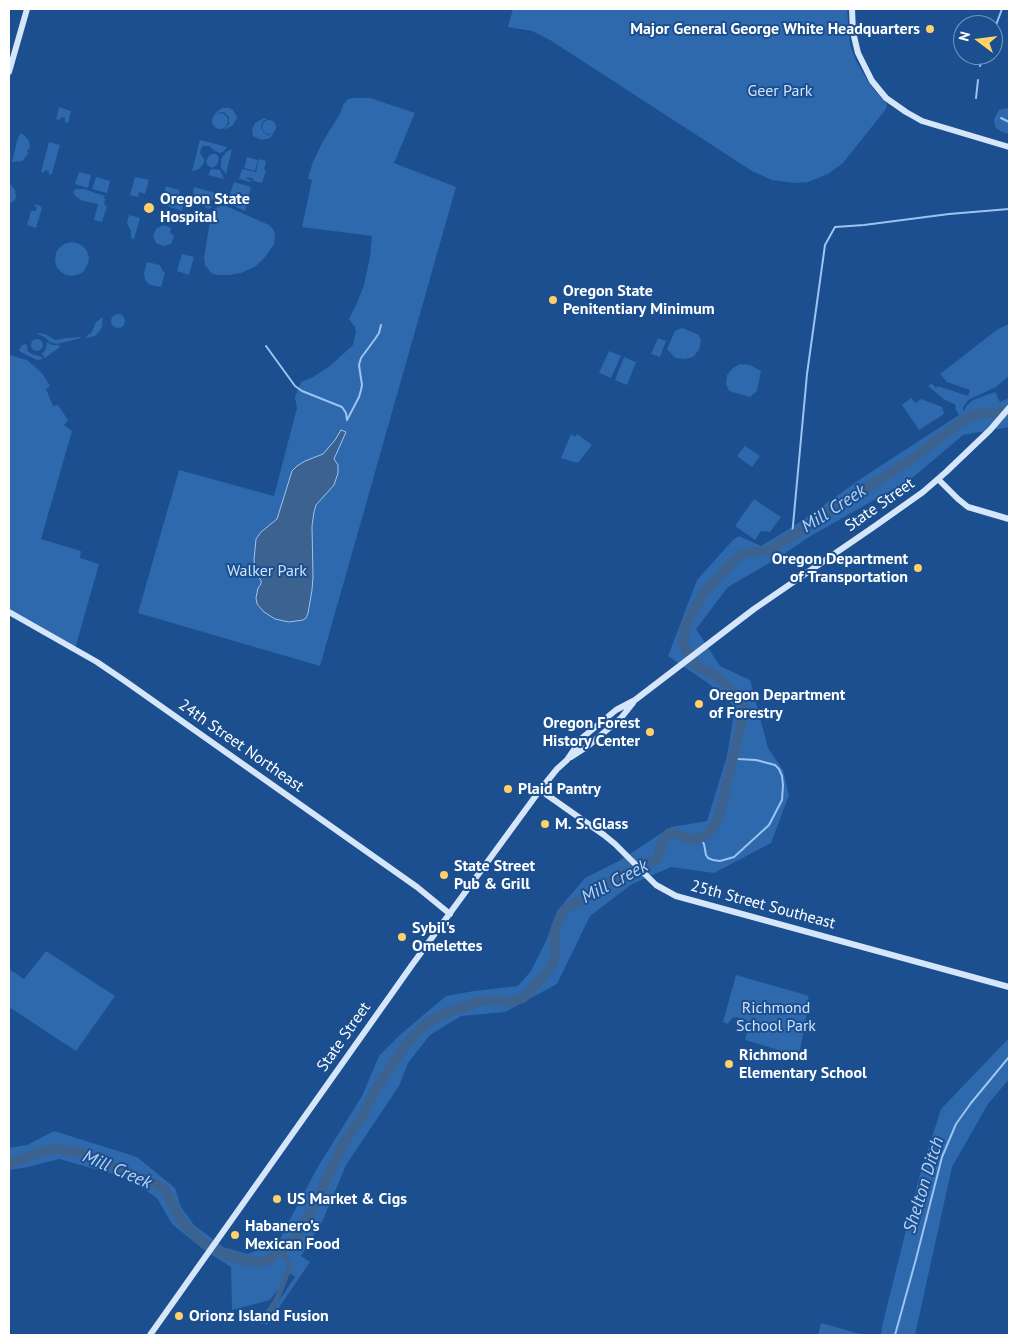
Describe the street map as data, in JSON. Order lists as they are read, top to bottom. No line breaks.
{"streets":{"main road":["State Street","24th Street Northeast","25th Street Southeast"]},"crossings":[["State Street","24th Street Northeast"],["State Street","25th Street Southeast"]],"water":["Mill Creek","Shelton Ditch"],"parks":["Geer Park","Walker Park","Richmond School Park"],"places":["Major General George White Headquarters","Oregon State Hospital","Oregon State Penitentiary Minimum","Oregon Department of Transportation","Oregon Department of Forestry","Oregon Forest History Center","Plaid Pantry","M. S. Glass","State Street Pub & Grill","Sybil's Omelettes","Richmond Elementary School","US Market & Cigs","Habanero's Mexican Food","Orionz Island Fusion"],"north":"left"}
